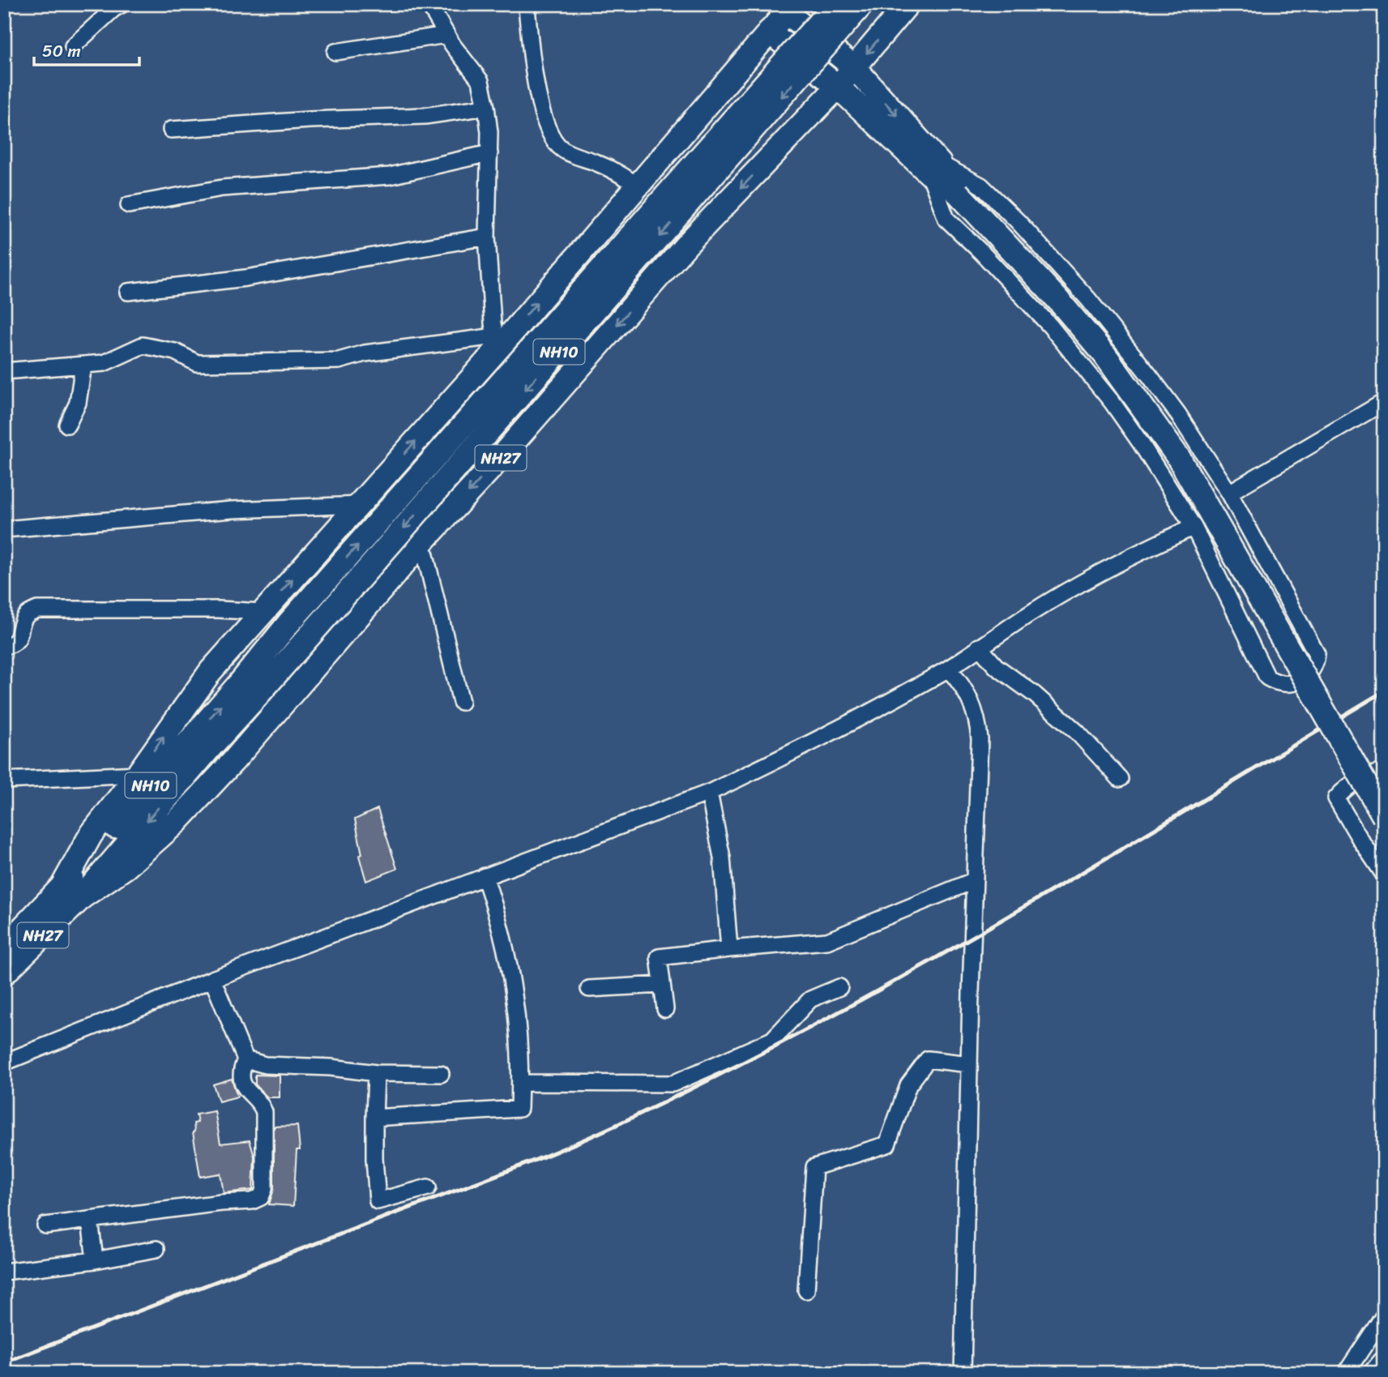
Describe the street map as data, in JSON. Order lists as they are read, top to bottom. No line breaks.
{"streets":{"highway":["NH10","NH27"]},"crossings":[["NH10","NH27"]],"scale_bar":"50 m"}
